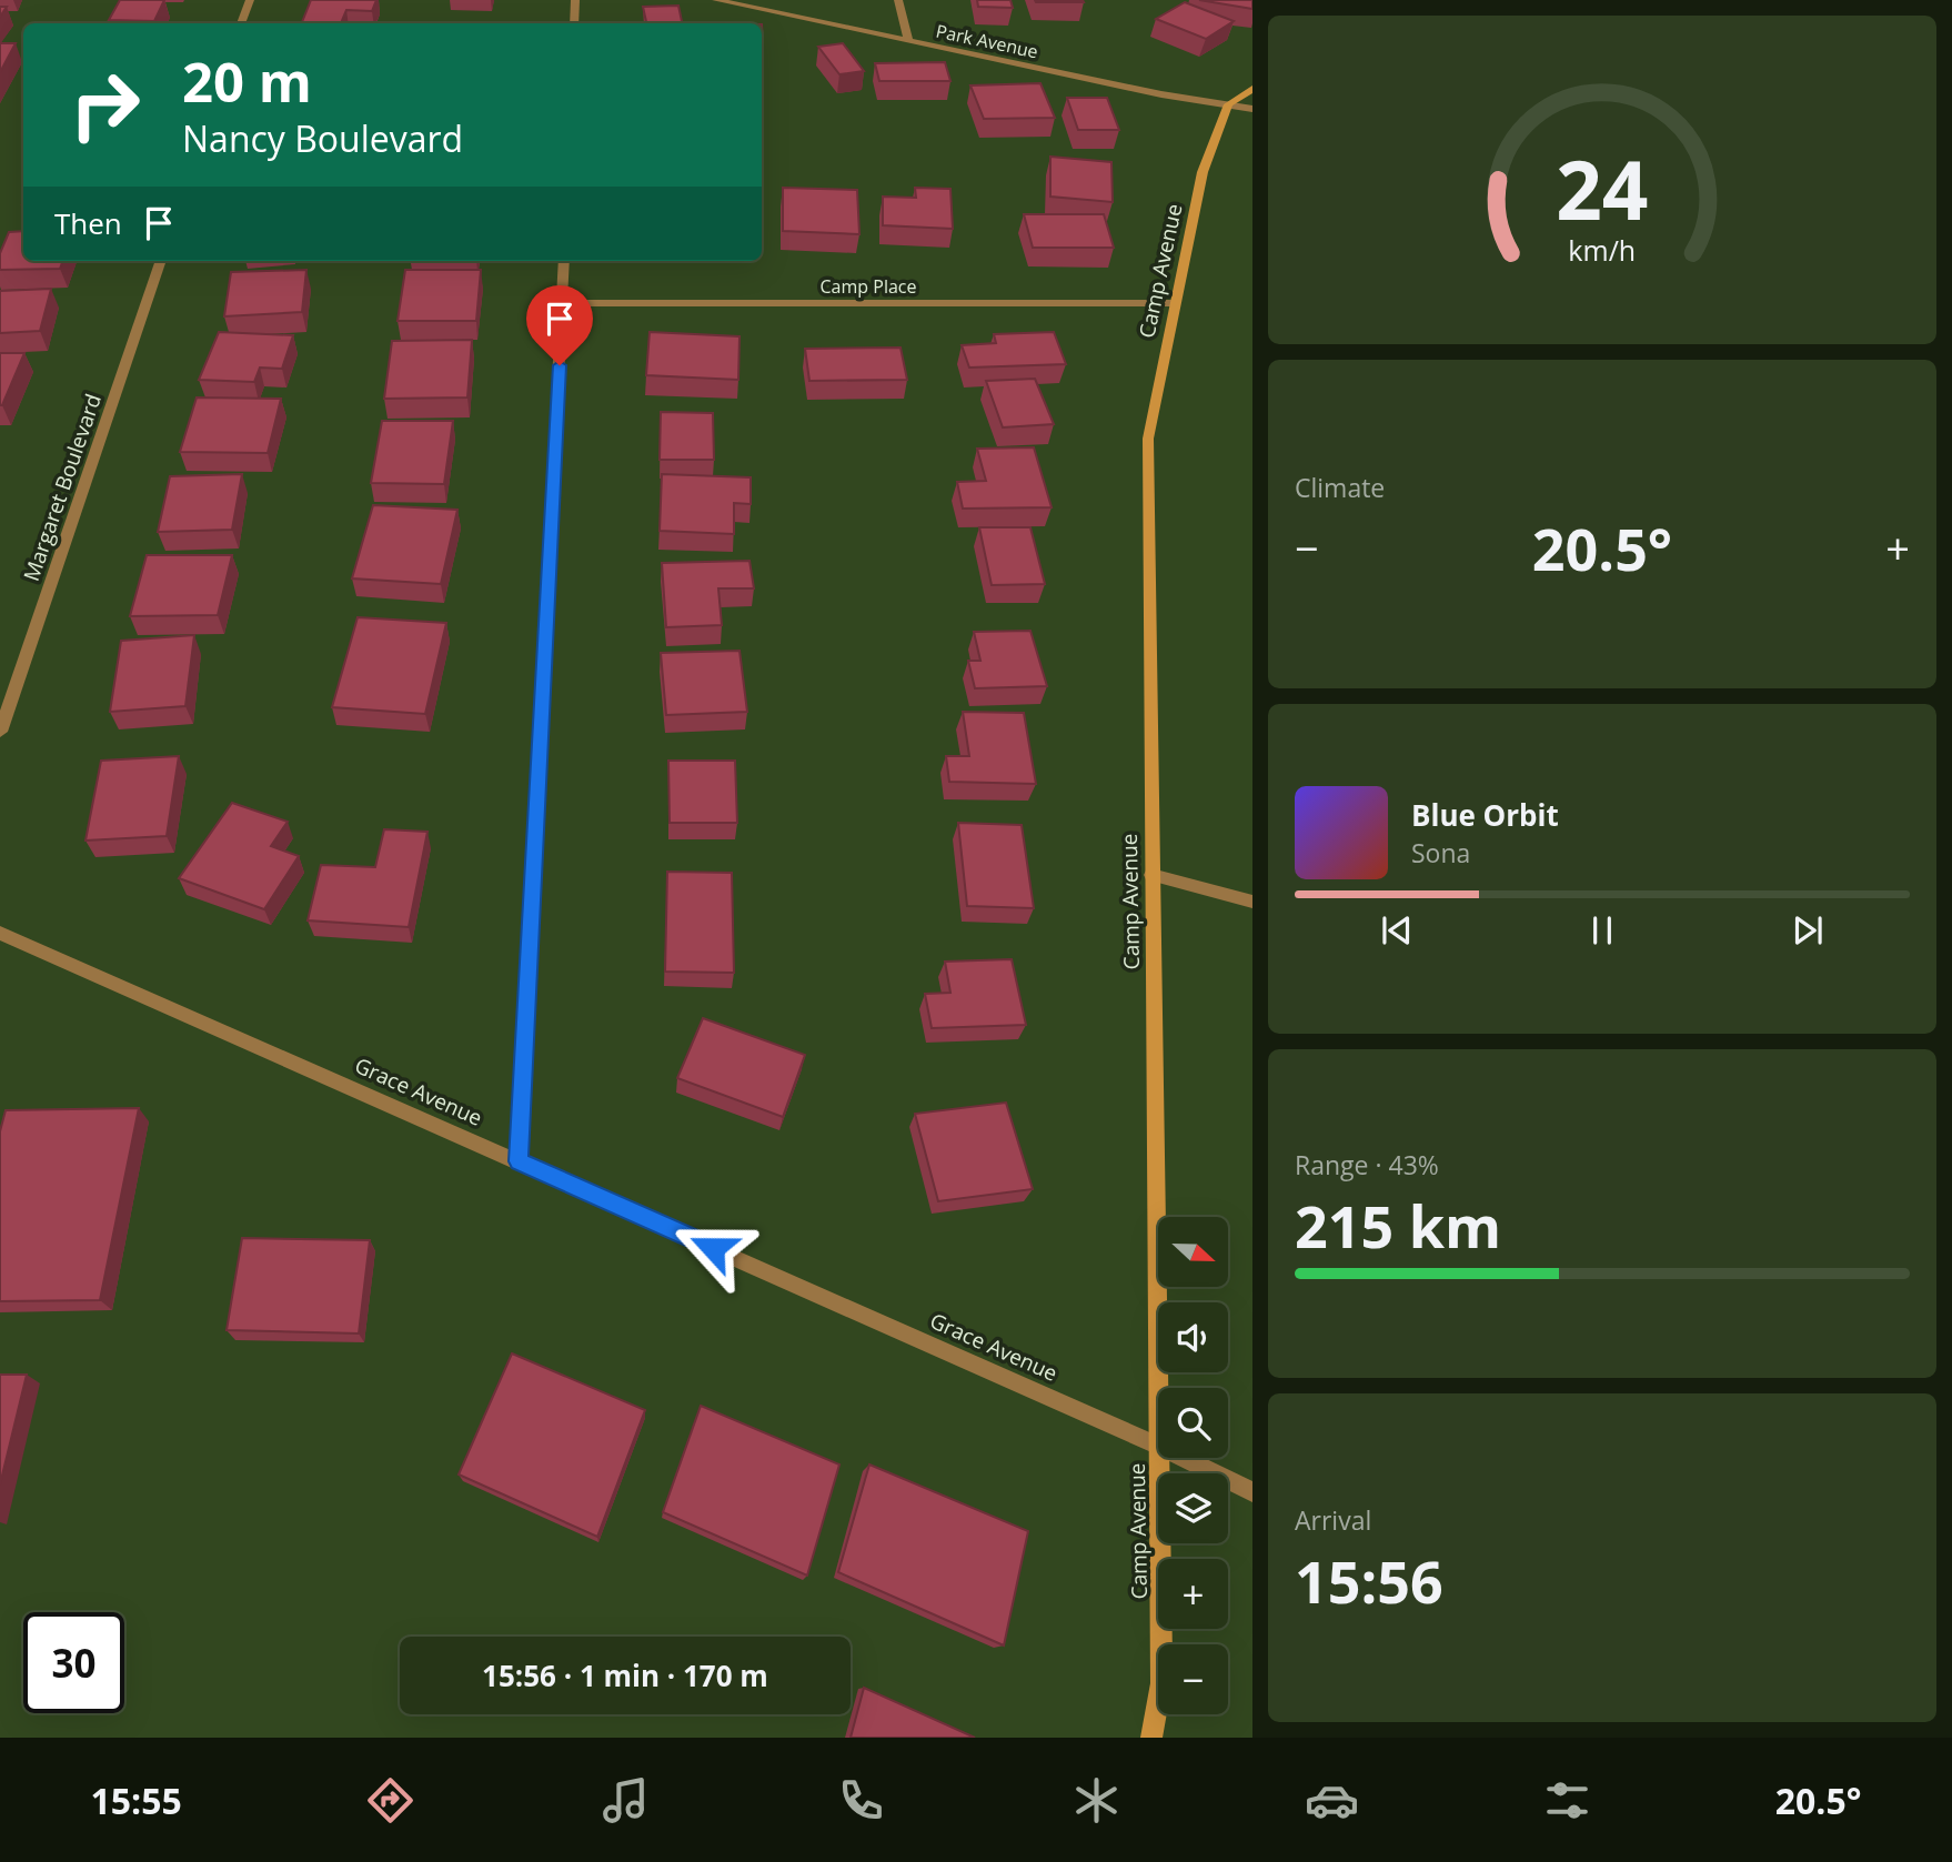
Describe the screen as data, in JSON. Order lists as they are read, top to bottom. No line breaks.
{"streets":{"street":["Park Avenue","Camp Avenue","Camp Place","Margaret Boulevard","Grace Avenue"]},"crossings":[["Park Avenue","Camp Avenue"],["Camp Avenue","Camp Place"],["Camp Avenue","Grace Avenue"]],"north":"right","page":{"turn":["20 m","Nancy Boulevard"],"then":"Then","tile":["Climate",["Range · 43%","215 km"],["Arrival","15:56"]],"heat":["−","20.5°","+"],"song":["Blue Orbit","Sona"],"map_buttons":["+","−"],"limit":"30","trip":"15:56 · 1 min · 170 m","tabs":["15:55","20.5°"],"gauge":["24","km/h"]}}
